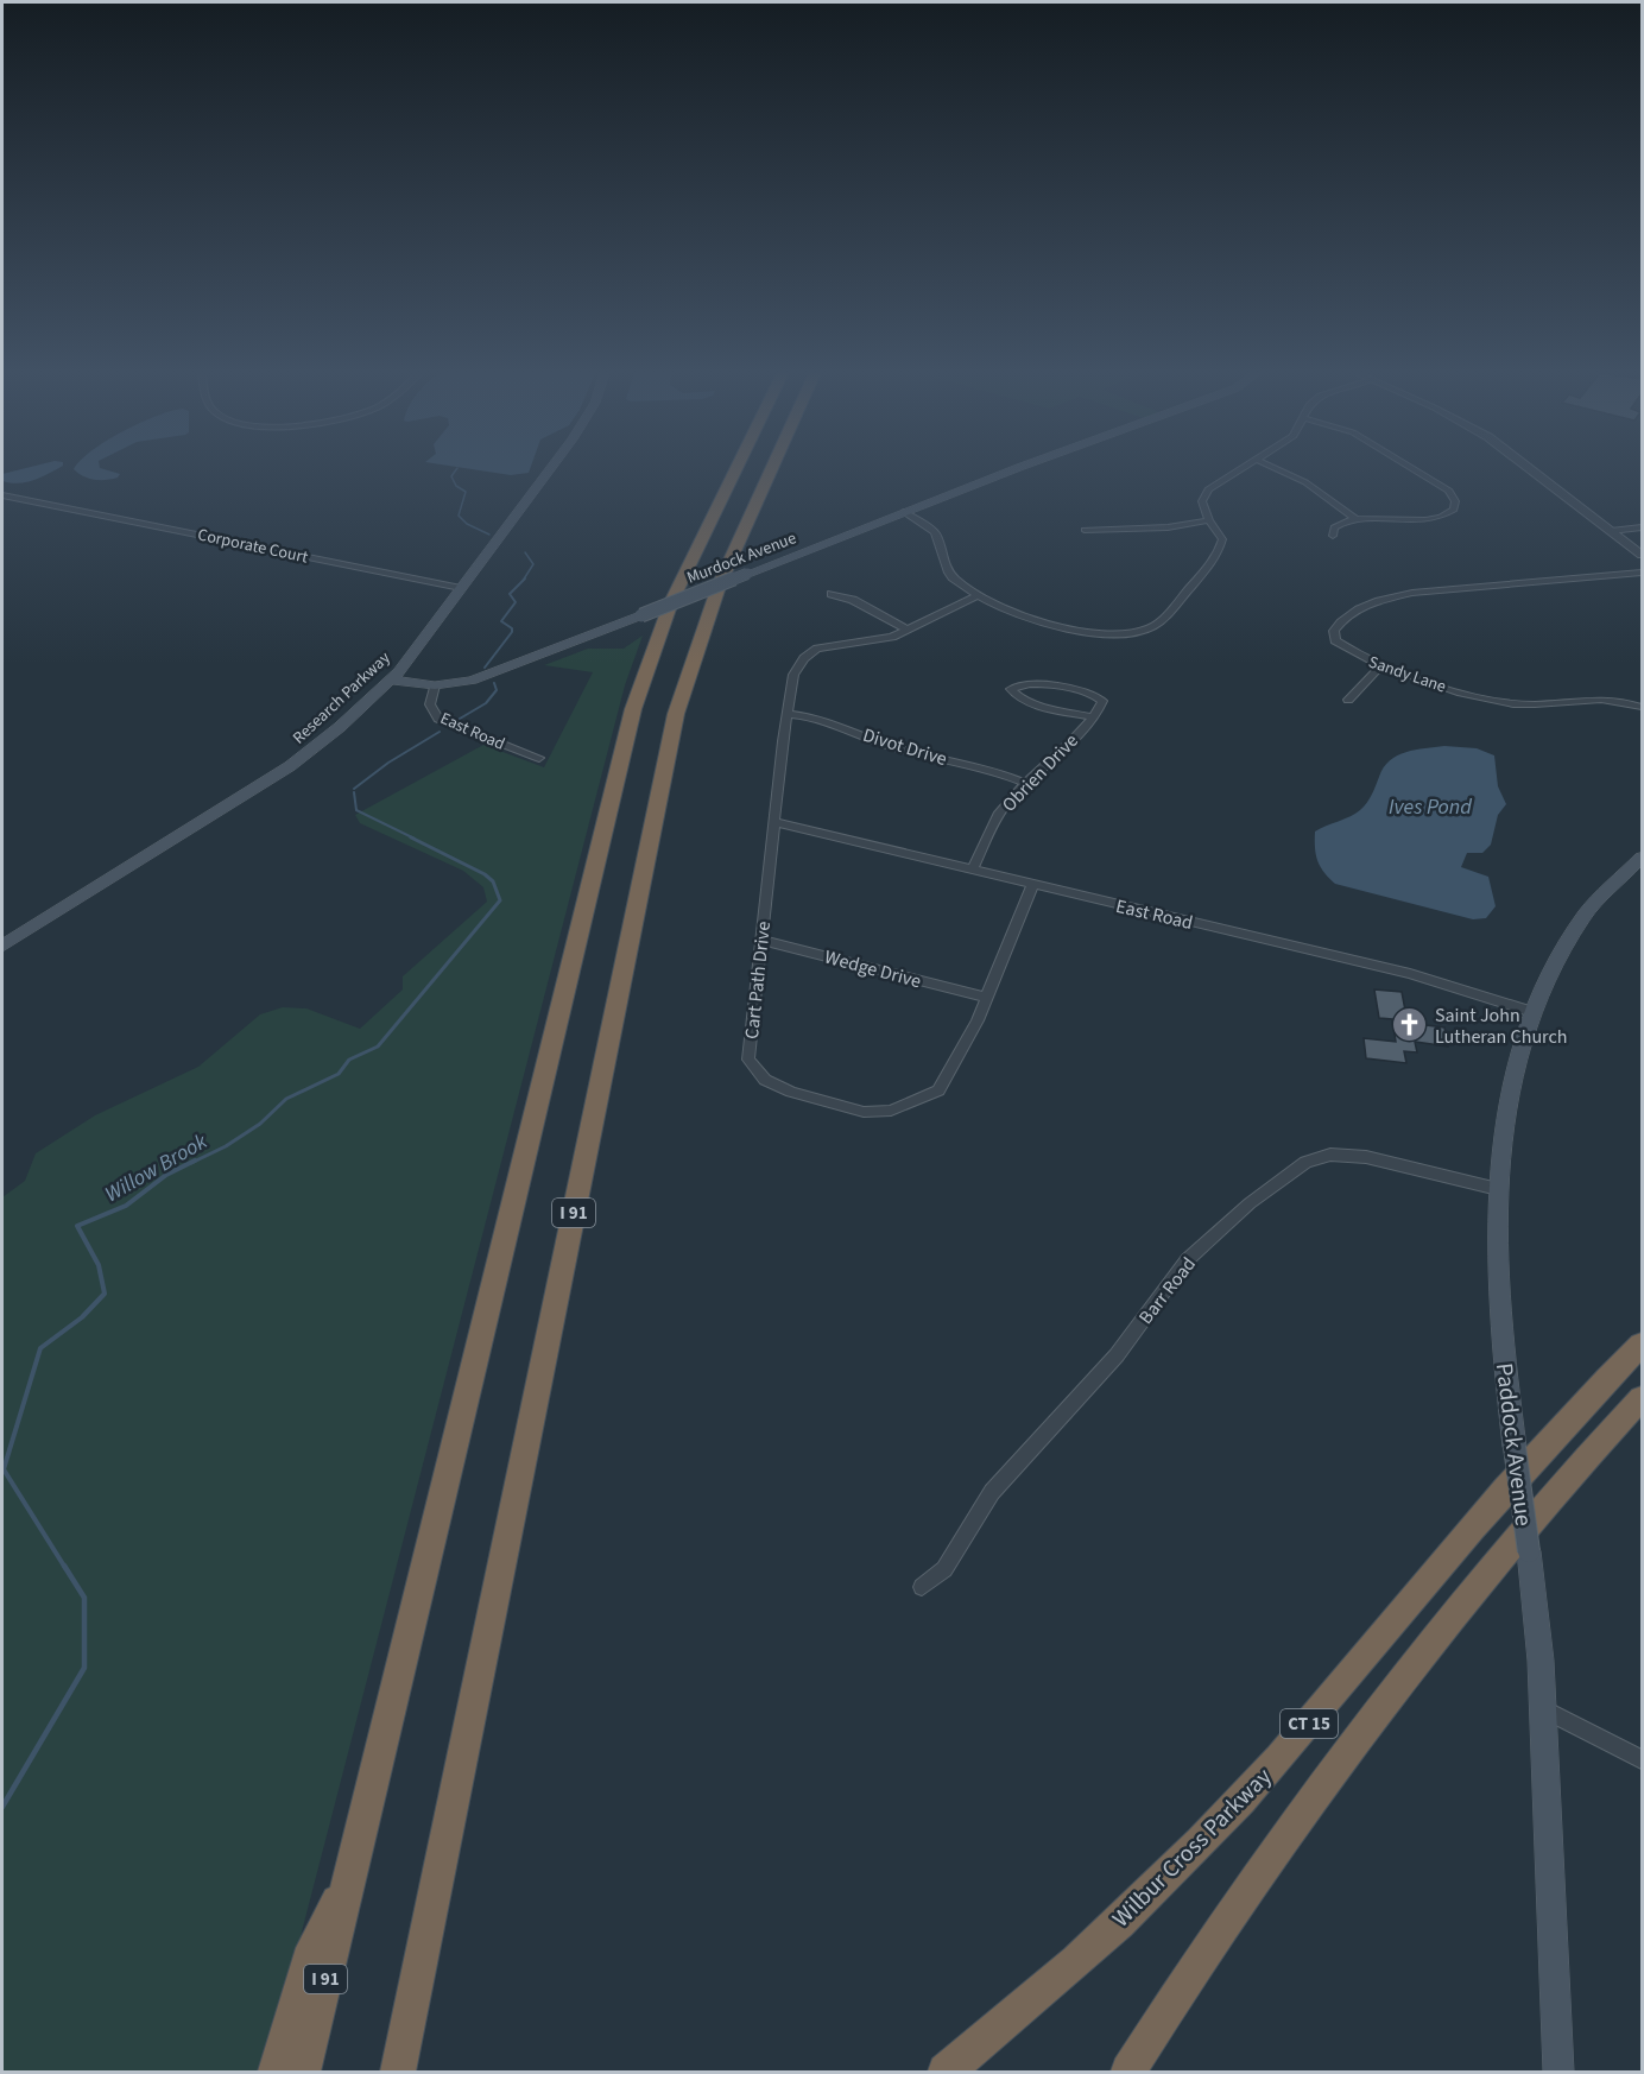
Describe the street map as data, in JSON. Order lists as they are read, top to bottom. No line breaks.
{"streets":{"highway":["I 91","CT 15","Wilbur Cross Parkway"],"main road":["Murdock Avenue","Research Parkway","Paddock Avenue"],"street":["Corporate Court","Sandy Lane","East Road","Divot Drive","Obrien Drive","Wedge Drive","Cart Path Drive","Barr Road"]},"crossings":[["Corporate Court","Research Parkway"],["Murdock Avenue","Research Parkway"],["Murdock Avenue","East Road"],["East Road","Obrien Drive"],["East Road","Cart Path Drive"],["East Road","Paddock Avenue"],["Divot Drive","Obrien Drive"],["Divot Drive","Cart Path Drive"],["Wedge Drive","Cart Path Drive"],["Barr Road","Paddock Avenue"]],"water":["Ives Pond","Willow Brook"],"places":{"church":["Saint John Lutheran Church"]}}
